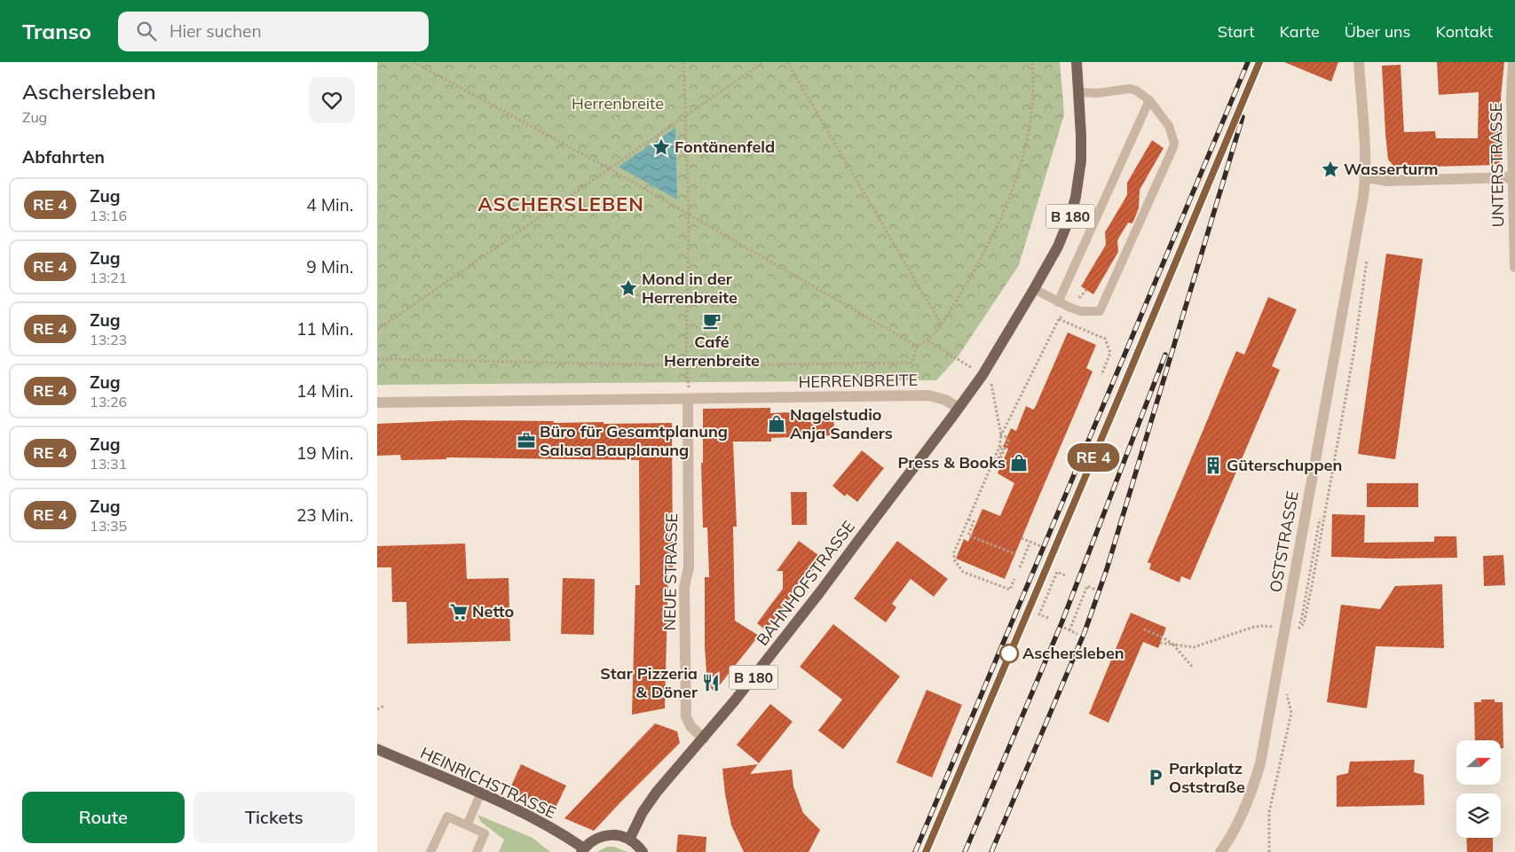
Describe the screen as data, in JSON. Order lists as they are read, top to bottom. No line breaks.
{"streets":{"main road":["B 180","BAHNHOFSTRASSE","HEINRICHSTRASSE"],"street":["UNTERSTRASSE","HERRENBREITE","OSTSTRASSE","NEUE STRASSE"]},"crossings":[["B 180","HERRENBREITE"],["B 180","BAHNHOFSTRASSE"],["HERRENBREITE","NEUE STRASSE"],["HERRENBREITE","BAHNHOFSTRASSE"],["NEUE STRASSE","BAHNHOFSTRASSE"]],"districts":["ASCHERSLEBEN"],"parks":["Herrenbreite"],"places":{"place":["Fontänenfeld","Wasserturm","Mond in der Herrenbreite"],"cafe":["Café Herrenbreite"],"shop":["Nagelstudio Anja Sanders","Press & Books"],"office":["Büro für Gesamtplanung Salusa Bauplanung"],"building":["Güterschuppen"],"supermarket":["Netto"],"other":["Aschersleben"],"restaurant":["Star Pizzeria & Döner"],"parking":["Parkplatz Oststraße"]},"north":"right","page":{"header":"Transo","search":"Hier suchen","nav":["Start","Karte","Über uns","Kontakt"],"heading":[["Aschersleben","Zug"],"Abfahrten"],"on_map":"RE 4","list":[{"mark":"RE 4","name":"Zug","note":"13:16","value":"4 Min."},{"mark":"RE 4","name":"Zug","note":"13:21","value":"9 Min."},{"mark":"RE 4","name":"Zug","note":"13:23","value":"11 Min."},{"mark":"RE 4","name":"Zug","note":"13:26","value":"14 Min."},{"mark":"RE 4","name":"Zug","note":"13:31","value":"19 Min."},{"mark":"RE 4","name":"Zug","note":"13:35","value":"23 Min."}],"buttons":["Route","Tickets"]}}
